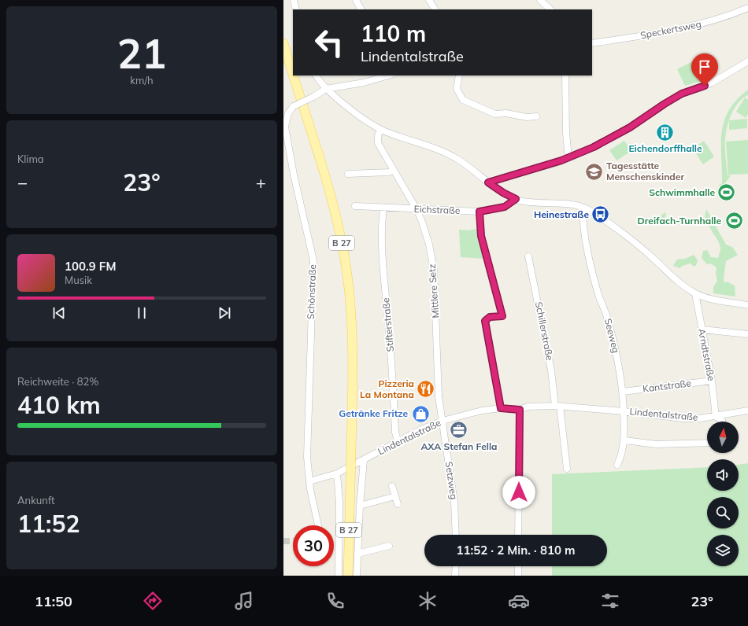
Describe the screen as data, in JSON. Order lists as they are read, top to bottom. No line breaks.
{"streets":{"main road":["B 27"],"street":["Speckertsweg","Eichstraße","Mittlere Setz","Schönstraße","Stifterstraße","Schillerstraße","Seeweg","Arndtstraße","Kantstraße","Lindentalstraße","Setzweg"]},"crossings":[["Eichstraße","Mittlere Setz"],["Eichstraße","Stifterstraße"],["Mittlere Setz","Lindentalstraße"],["Mittlere Setz","Setzweg"],["Stifterstraße","Lindentalstraße"],["Schillerstraße","Lindentalstraße"],["Seeweg","Kantstraße"],["Seeweg","Lindentalstraße"],["Arndtstraße","Kantstraße"],["Arndtstraße","Lindentalstraße"],["Lindentalstraße","Setzweg"]],"places":{"building":["Eichendorffhalle"],"school or university":["Tagesstätte Menschenskinder"],"sports":["Schwimmhalle","Dreifach-Turnhalle"],"bus stop":["Heinestraße"],"restaurant":["Pizzeria La Montana"],"shop":["Getränke Fritze"],"office":["AXA Stefan Fella"]},"north":"top","page":{"tile":[["21","km/h"],"Klima",["Reichweite · 82%","410 km"],["Ankunft","11:52"]],"turn":["110 m","Lindentalstraße"],"heat":["−","23°","+"],"song":["100.9 FM","Musik"],"limit":"30","trip":"11:52 · 2 Min. · 810 m","tabs":["11:50","23°"]}}
